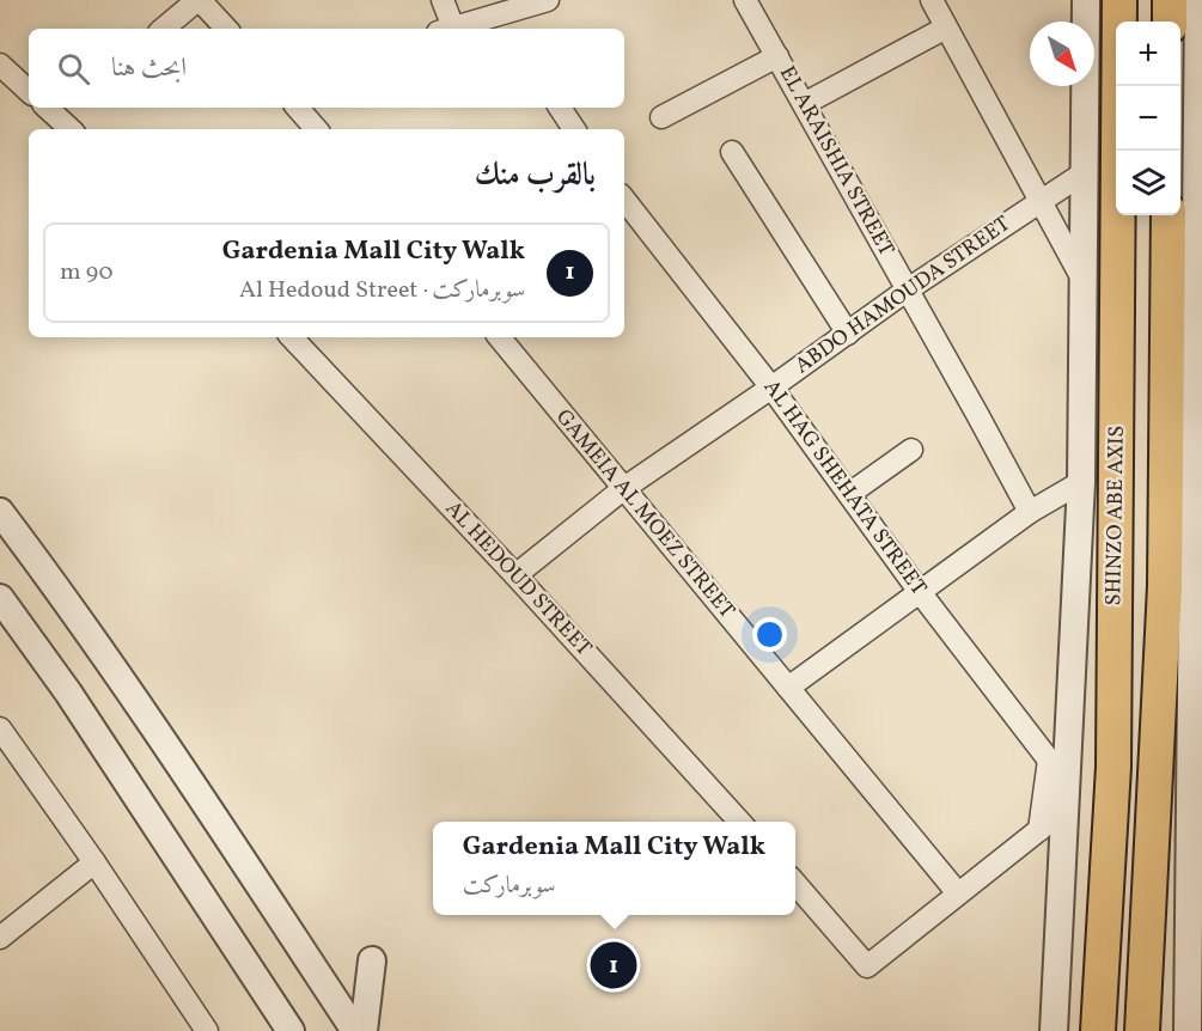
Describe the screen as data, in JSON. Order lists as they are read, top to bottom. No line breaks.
{"streets":{"main road":["SHINZO ABE AXIS"],"street":["EL ARAISHIA STREET","ABDO HAMOUDA STREET","AL HAG SHEHATA STREET","GAMEIA AL MOEZ STREET","AL HEDOUD STREET"]},"crossings":[["EL ARAISHIA STREET","ABDO HAMOUDA STREET"],["ABDO HAMOUDA STREET","AL HAG SHEHATA STREET"],["ABDO HAMOUDA STREET","GAMEIA AL MOEZ STREET"],["ABDO HAMOUDA STREET","AL HEDOUD STREET"]],"north":"bottom right","page":{"map_buttons":["+","−"],"search":"ابحث هنا","heading":"بالقرب منك","list":[{"mark":"1","name":"Gardenia Mall City Walk","note":"سوبرماركت · Al Hedoud Street","value":"90 m"}],"popup":["Gardenia Mall City Walk","سوبرماركت"],"pins":"1"}}
